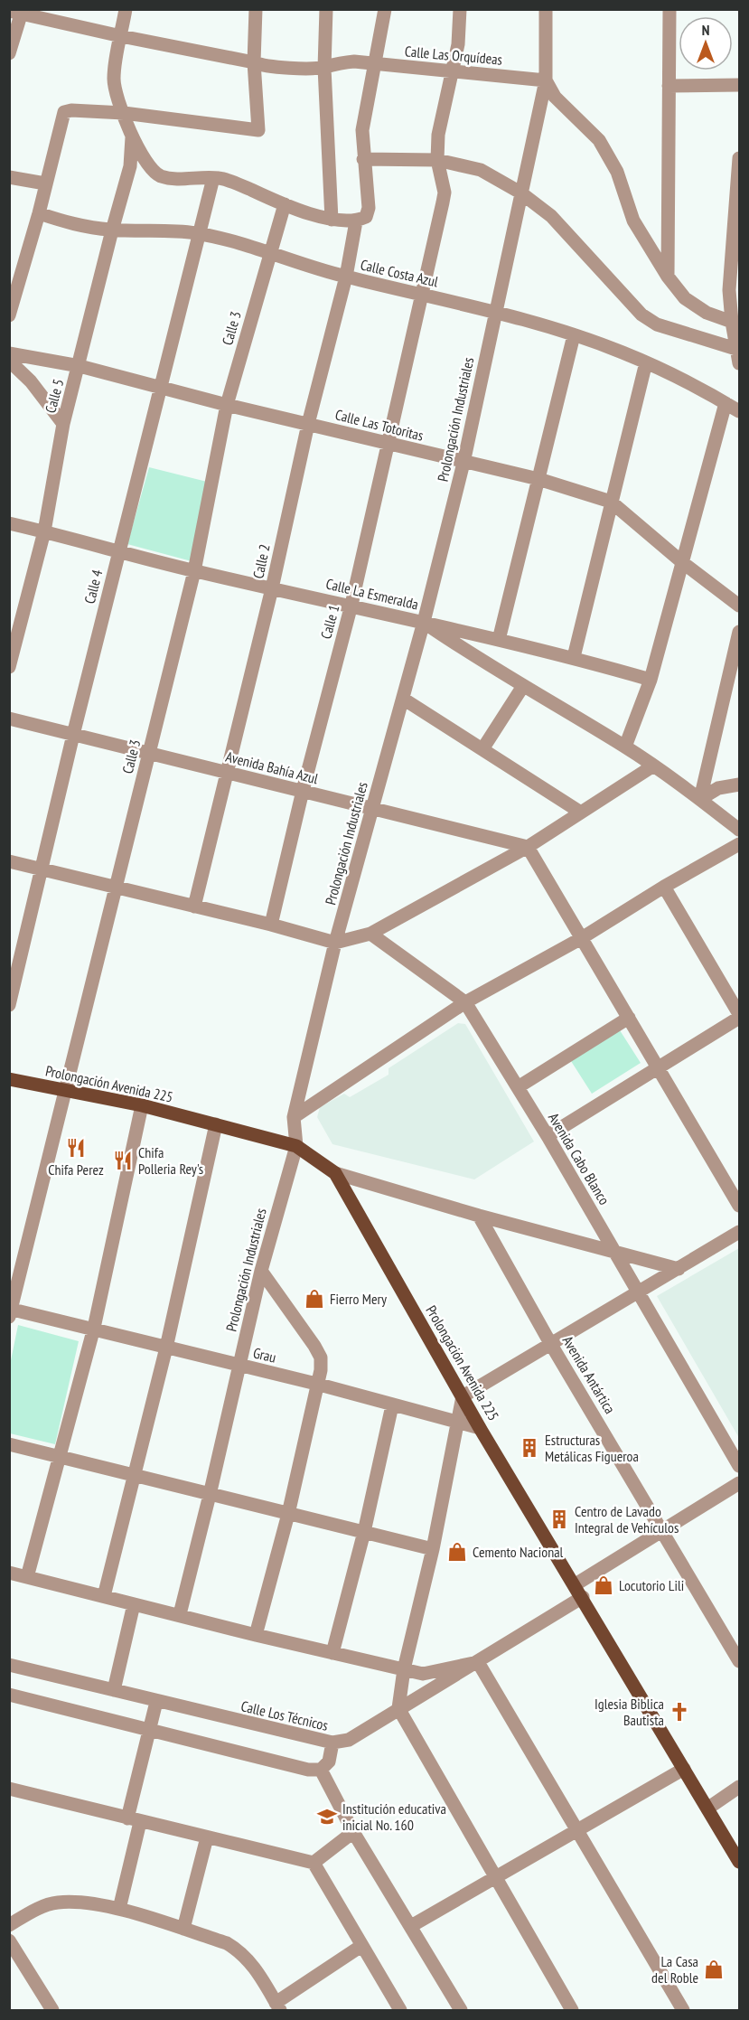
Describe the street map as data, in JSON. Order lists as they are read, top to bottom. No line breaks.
{"streets":{"main road":["Prolongación Avenida 225"],"street":["Calle Las Orquídeas","Calle Costa Azul","Calle 3","Calle 5","Prolongación Industriales","Calle Las Totoritas","Calle 2","Calle 4","Calle La Esmeralda","Calle 1","Avenida Bahía Azul","Avenida Cabo Blanco","Grau","Avenida Antártica","Calle Los Técnicos"]},"crossings":[["Calle Las Orquídeas","Prolongación Industriales"],["Calle Las Orquídeas","Calle 1"],["Calle Costa Azul","Calle 3"],["Calle Costa Azul","Calle 5"],["Calle Costa Azul","Prolongación Industriales"],["Calle Costa Azul","Calle 2"],["Calle Costa Azul","Calle 4"],["Calle Costa Azul","Calle 1"],["Calle 3","Calle Las Totoritas"],["Calle 3","Calle La Esmeralda"],["Calle 3","Avenida Bahía Azul"],["Calle 3","Prolongación Avenida 225"],["Calle 3","Grau"],["Calle 5","Calle Las Totoritas"],["Calle 5","Calle La Esmeralda"],["Prolongación Industriales","Calle Las Totoritas"],["Prolongación Industriales","Calle La Esmeralda"],["Prolongación Industriales","Avenida Bahía Azul"],["Prolongación Industriales","Prolongación Avenida 225"],["Prolongación Industriales","Grau"],["Calle Las Totoritas","Calle 2"],["Calle Las Totoritas","Calle 4"],["Calle Las Totoritas","Calle 1"],["Calle 2","Calle La Esmeralda"],["Calle 2","Avenida Bahía Azul"],["Calle 4","Calle La Esmeralda"],["Calle 4","Avenida Bahía Azul"],["Calle La Esmeralda","Calle 1"],["Calle 1","Avenida Bahía Azul"],["Prolongación Avenida 225","Grau"],["Prolongación Avenida 225","Calle Los Técnicos"]],"places":{"restaurant":["Chifa Perez","Chifa Polleria Rey's"],"shop":["Fierro Mery","Cemento Nacional","Locutorio Lili","La Casa del Roble"],"building":["Estructuras Metálicas Figueroa","Centro de Lavado Integral de Vehículos"],"church":["Iglesia Biblica Bautista"],"school or university":["Institución educativa inicial No. 160"]},"north":"top"}
